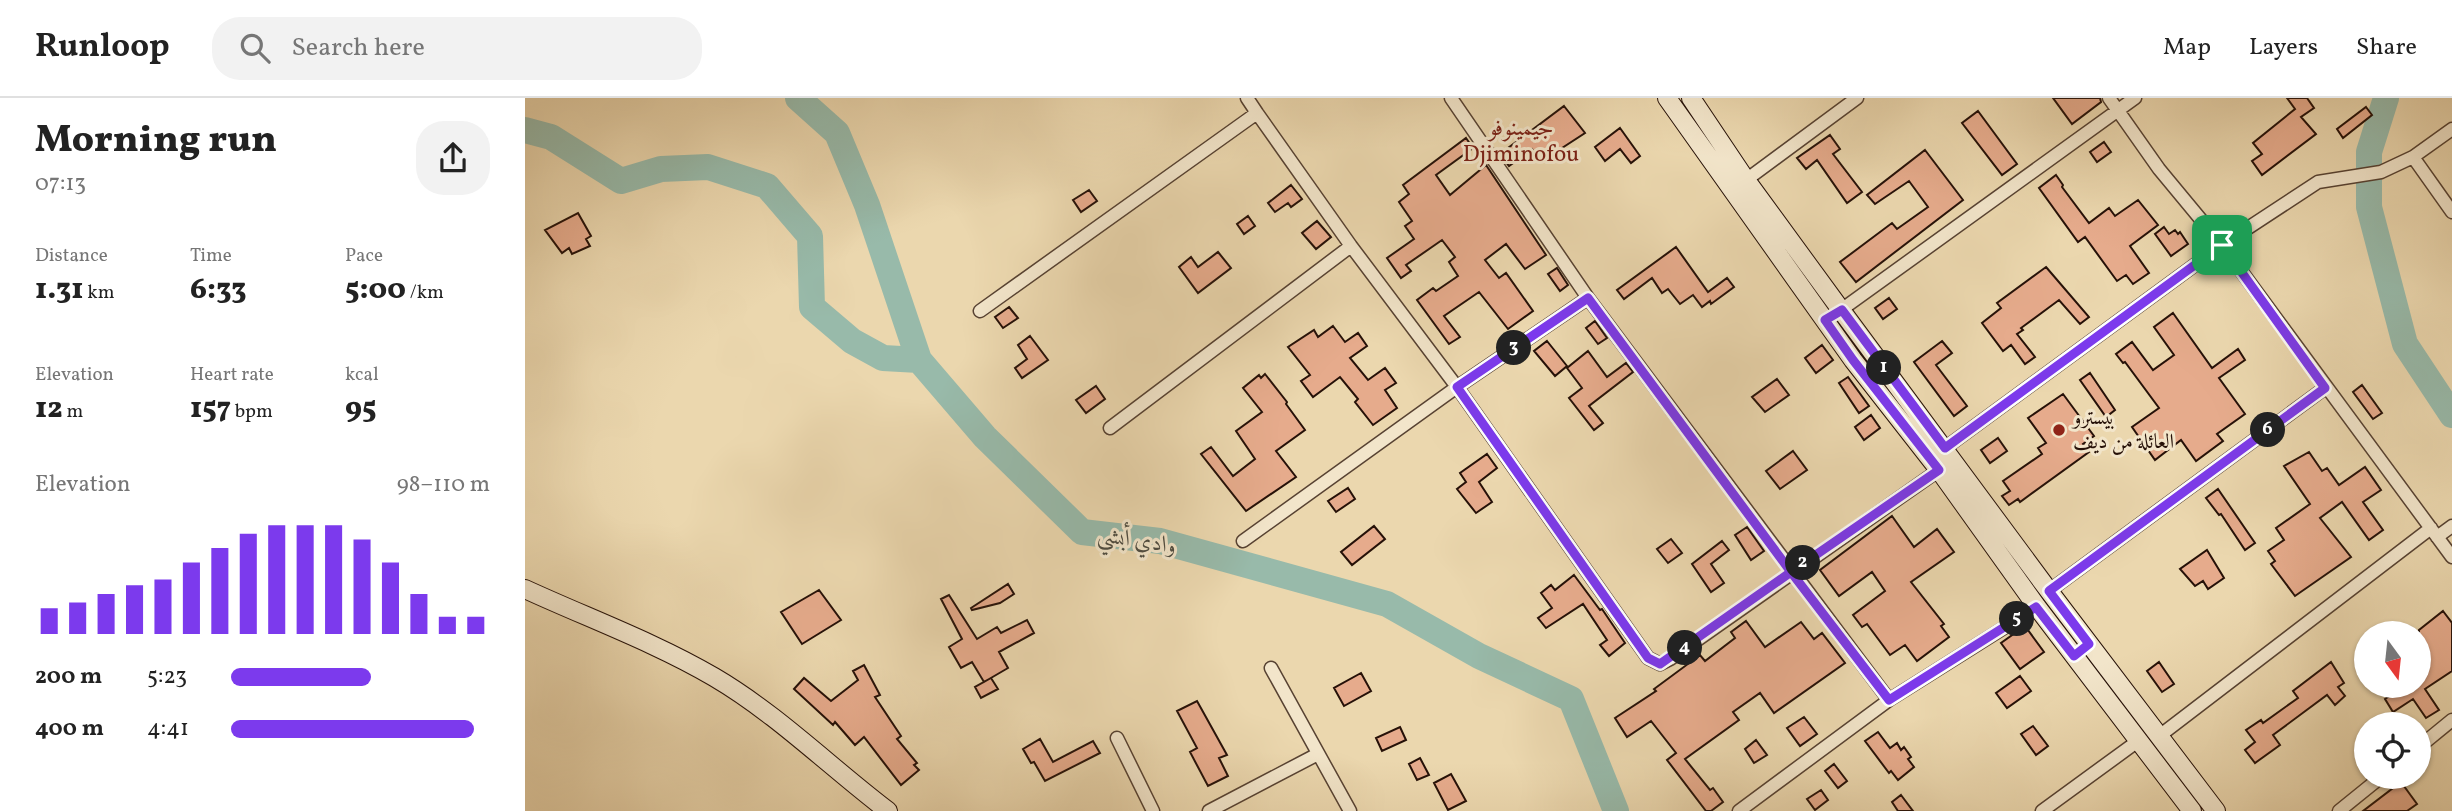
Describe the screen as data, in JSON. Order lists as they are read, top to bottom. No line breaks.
{"districts":["جيمينوفو Djiminofou"],"water":["وادي أبشي"],"places":["بيسترو العائلة من ديف"],"north":"bottom","page":{"header":"Runloop","search":"Search here","nav":["Map","Layers","Share"],"heading":["Morning run","07:13"],"stats":[["Distance","1.31 km"],["Time","6:33"],["Pace","5:00 /km"],["Elevation","12 m"],["Heart rate","157 bpm"],["kcal","95"]],"pins":["3","1","6","2","5","4"],"chart":["Elevation","98–110 m"],"list":[{"name":"200 m","note":"5:23"},{"name":"400 m","note":"4:41"}]}}
